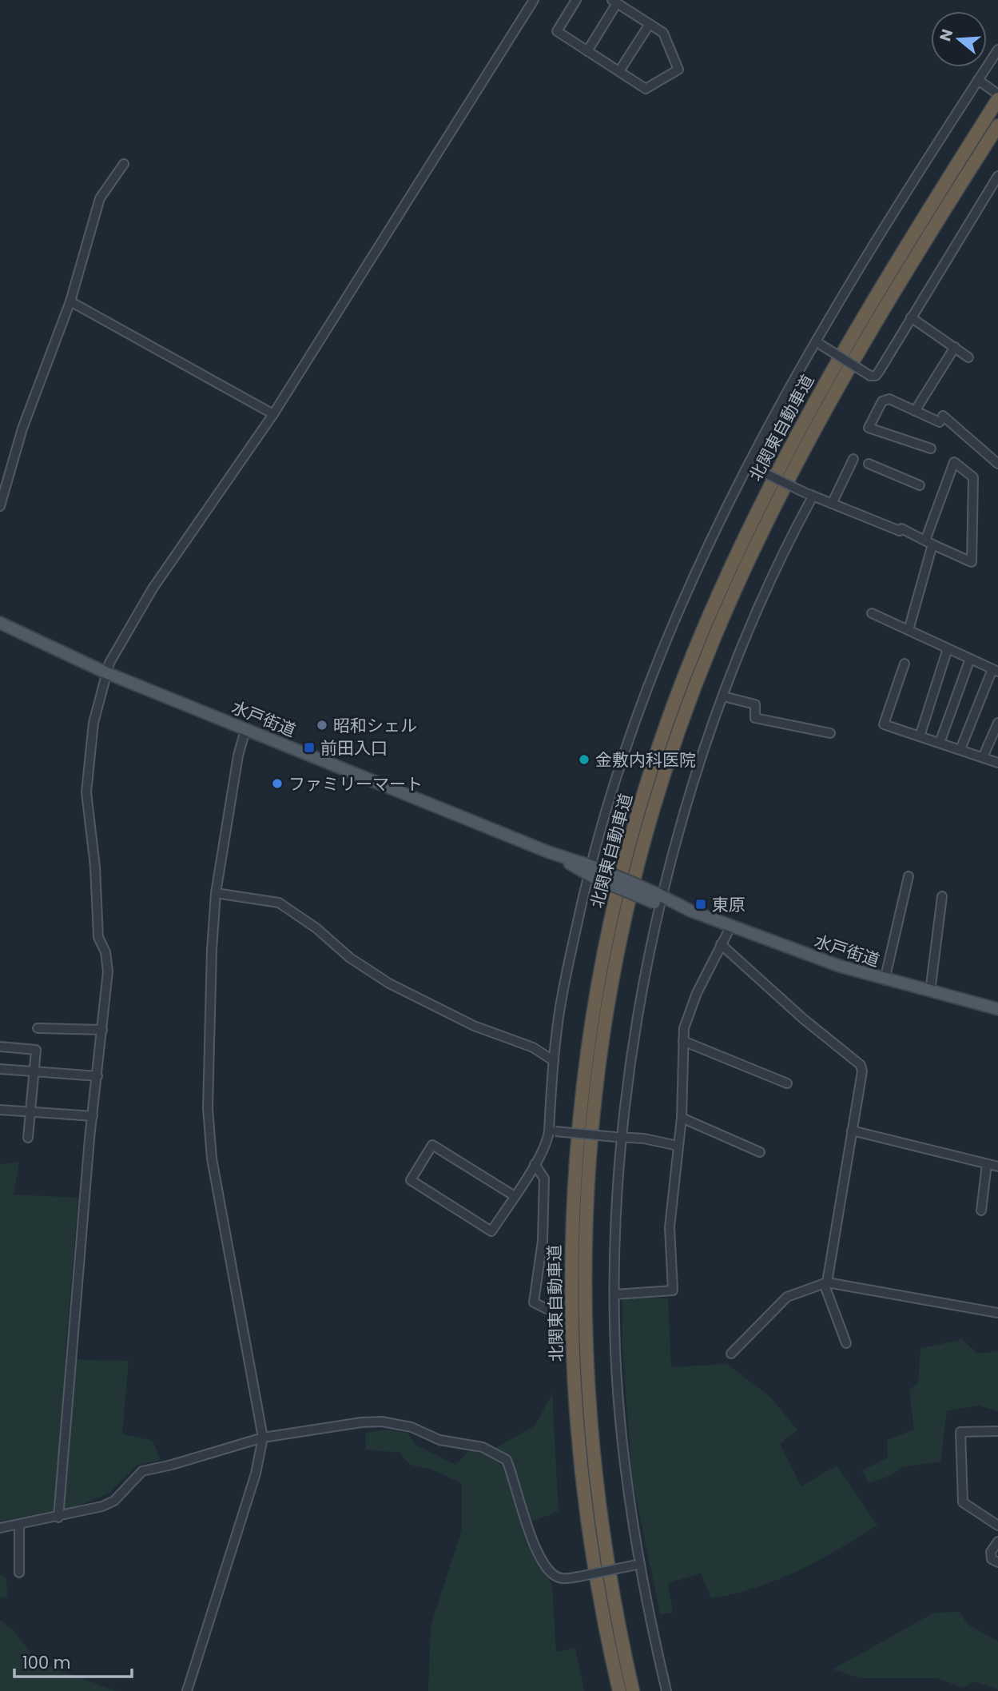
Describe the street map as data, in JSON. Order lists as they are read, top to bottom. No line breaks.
{"streets":{"highway":["北関東自動車道"],"main road":["水戸街道"]},"places":{"other":["昭和シェル","金敷内科医院","ファミリーマート"],"transit":["前田入口","東原"]},"scale_bar":"100 m","north":"left"}
